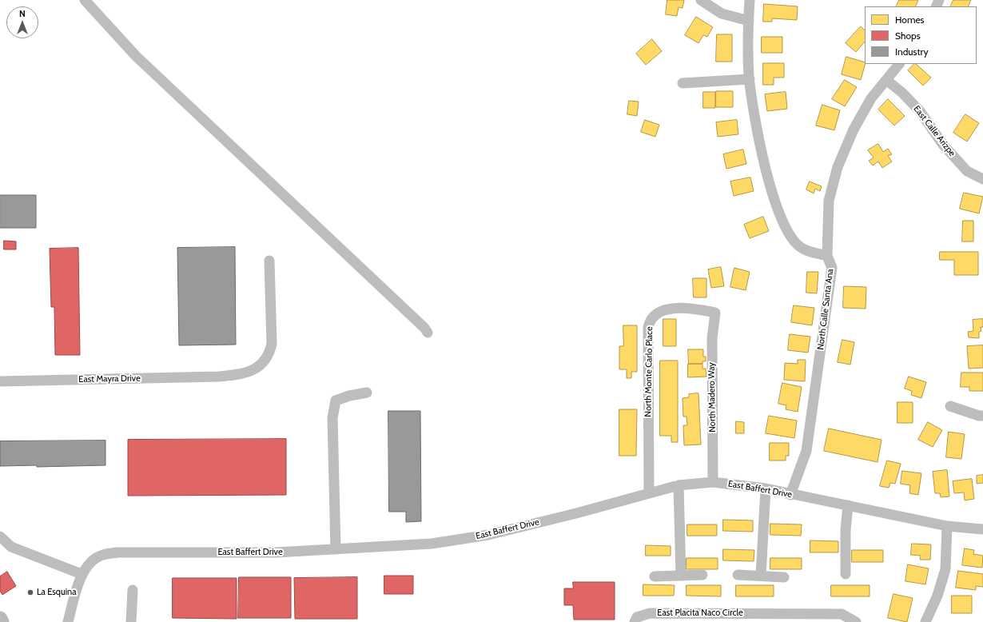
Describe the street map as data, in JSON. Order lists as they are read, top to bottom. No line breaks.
{"streets":{"street":["East Calle Arizpe","North Calle Santa Ana","North Monte Carlo Place","East Mayra Drive","North Madero Way","East Baffert Drive","East Placita Naco Circle"]},"crossings":[["East Calle Arizpe","North Calle Santa Ana"],["North Calle Santa Ana","East Baffert Drive"],["North Monte Carlo Place","North Madero Way"],["North Monte Carlo Place","East Baffert Drive"],["North Madero Way","East Baffert Drive"]],"places":["La Esquina"],"legend":["Homes","Shops","Industry"],"north":"top"}
